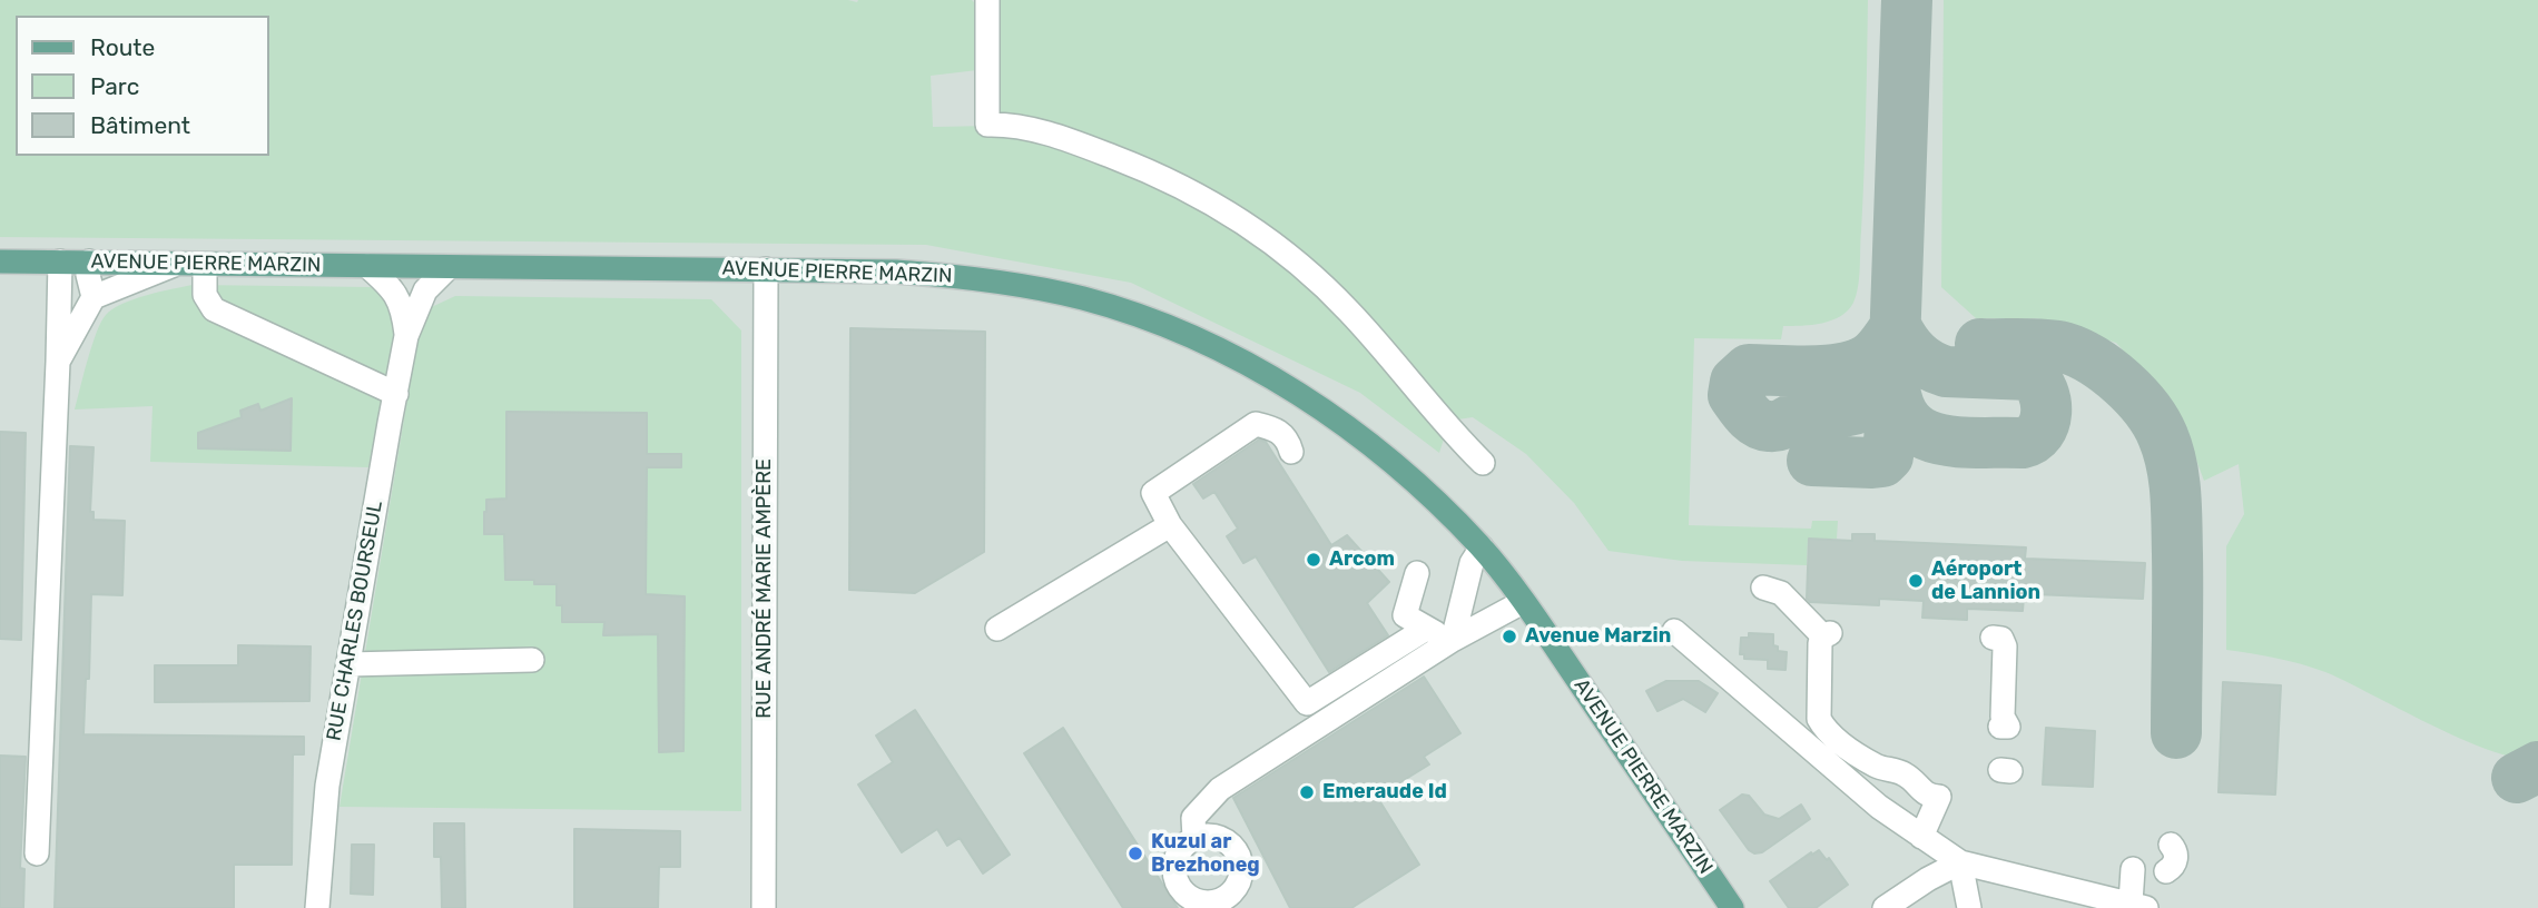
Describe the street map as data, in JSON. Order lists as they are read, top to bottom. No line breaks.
{"streets":{"main road":["AVENUE PIERRE MARZIN"],"street":["RUE ANDRÉ MARIE AMPÈRE","RUE CHARLES BOURSEUL"]},"crossings":[["AVENUE PIERRE MARZIN","RUE ANDRÉ MARIE AMPÈRE"],["AVENUE PIERRE MARZIN","RUE CHARLES BOURSEUL"]],"places":["Arcom","Aéroport de Lannion","Avenue Marzin","Emeraude Id","Kuzul ar Brezhoneg"],"legend":["Route","Parc","Bâtiment"]}
